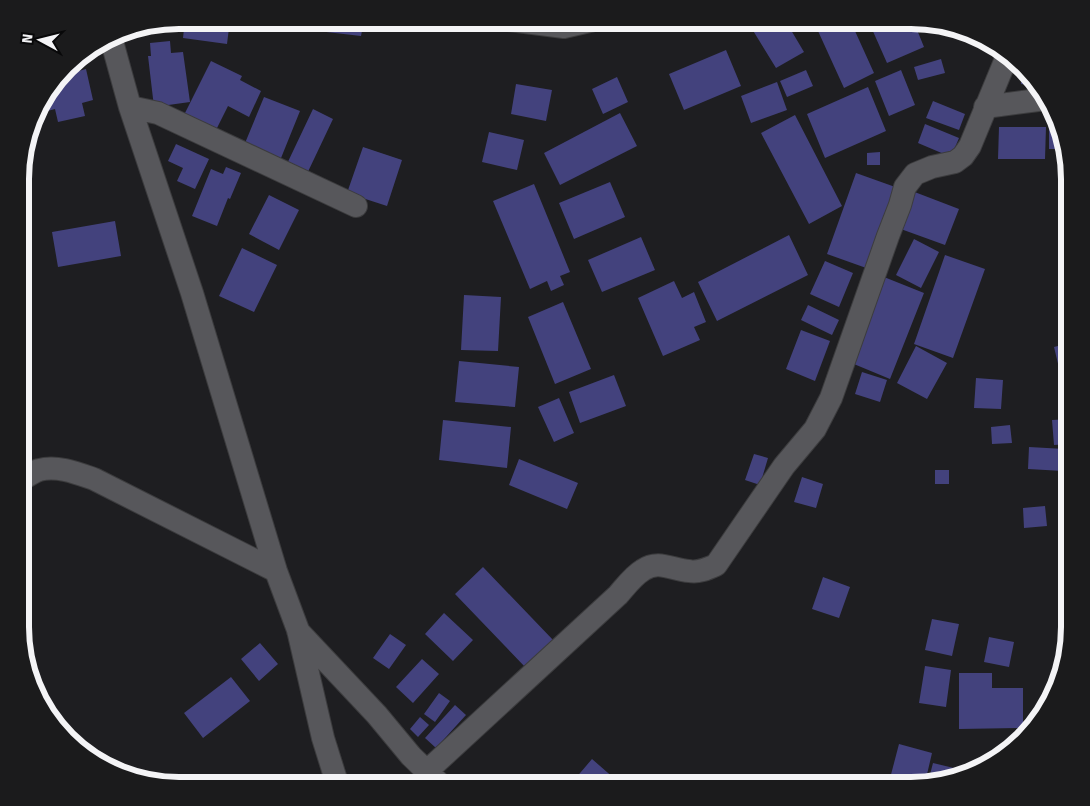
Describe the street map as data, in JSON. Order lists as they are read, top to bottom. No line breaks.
{"north":"left"}
